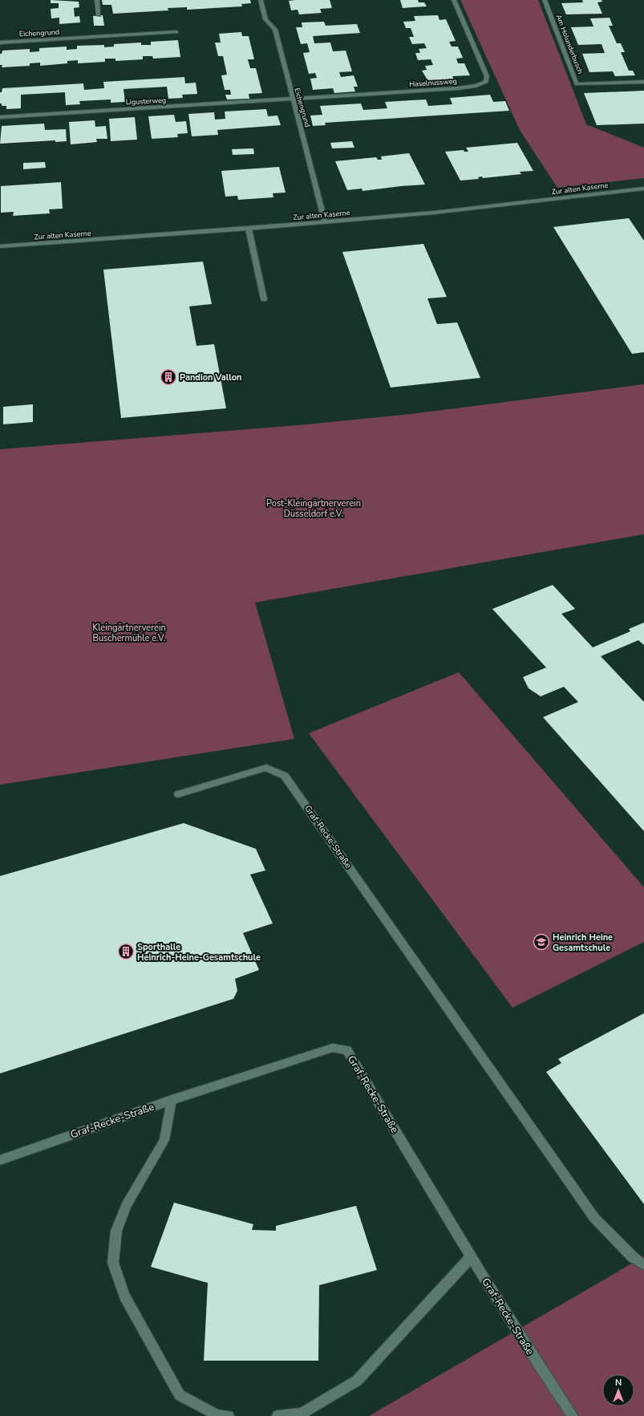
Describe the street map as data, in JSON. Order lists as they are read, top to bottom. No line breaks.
{"streets":{"street":["Eichengrund","Am Holunderbusch","Haselnussweg","Ligusterweg","Zur alten Kaserne","Graf-Recke-Straße"]},"crossings":[["Eichengrund","Haselnussweg"],["Eichengrund","Ligusterweg"],["Eichengrund","Zur alten Kaserne"],["Haselnussweg","Ligusterweg"]],"parks":["Post-Kleingärtnerverein Düsseldorf e.V.","Kleingärtnerverein Buschermühle e.V."],"places":{"building":["Pandion Vallon","Sporthalle Heinrich-Heine-Gesamtschule"],"school or university":["Heinrich Heine Gesamtschule"]},"north":"top"}
